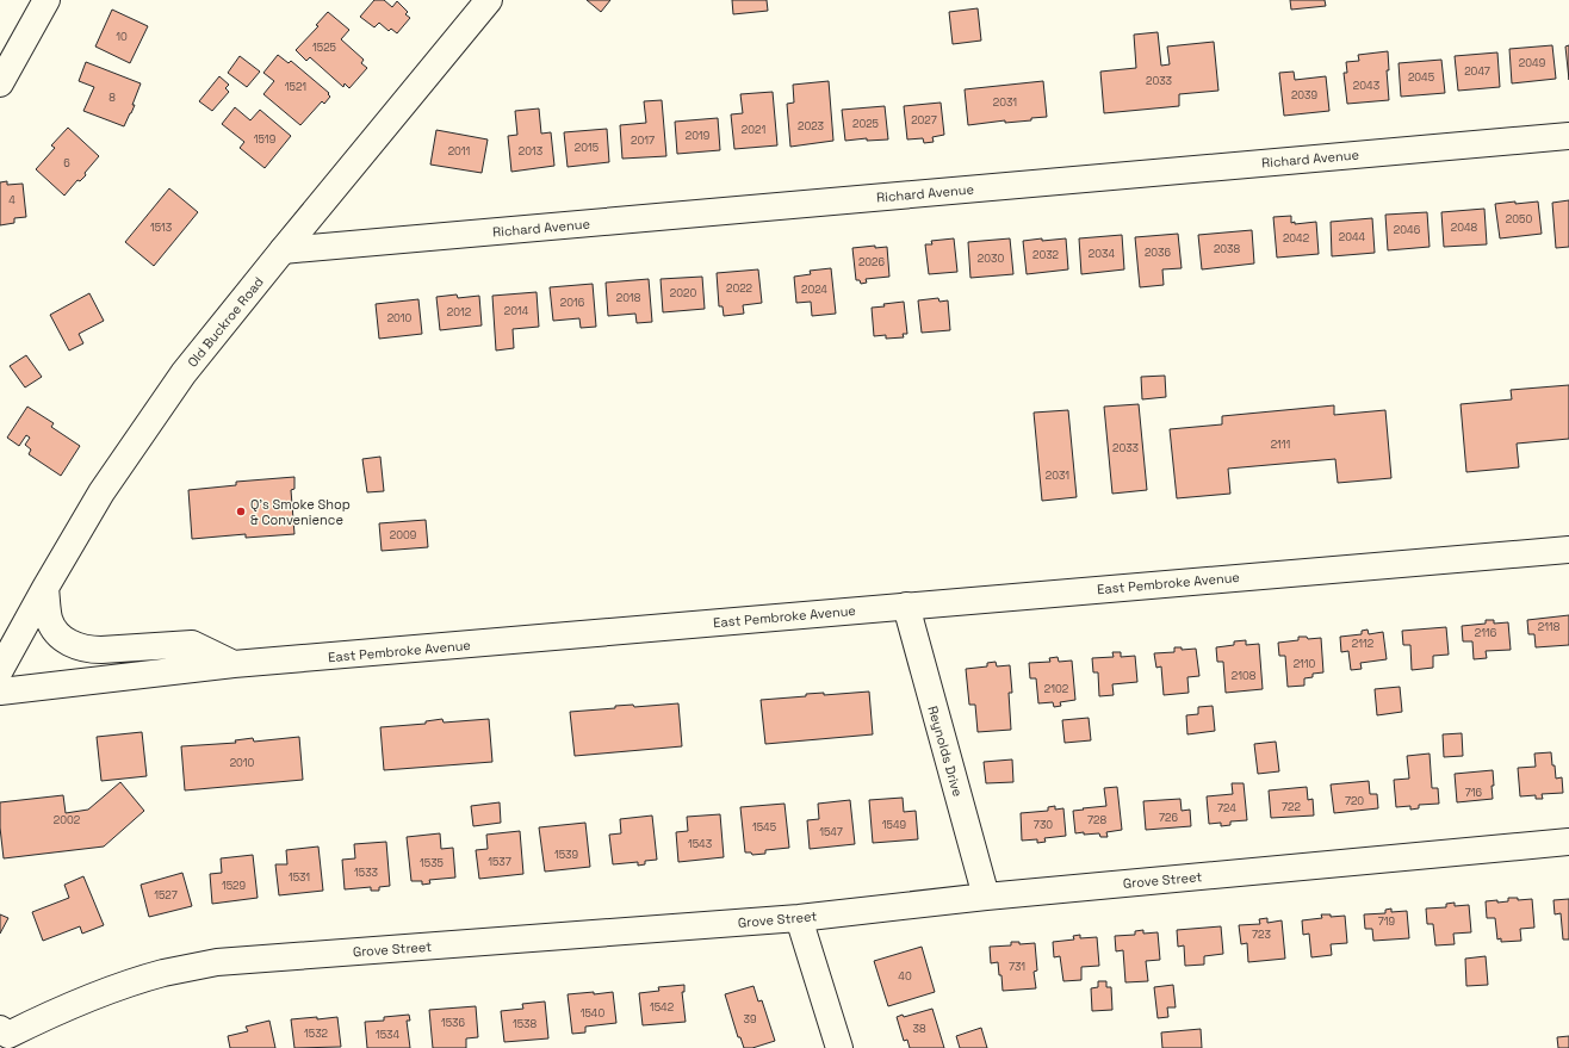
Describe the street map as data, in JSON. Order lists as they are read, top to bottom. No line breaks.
{"streets":{"street":["Richard Avenue","Old Buckroe Road","East Pembroke Avenue","Reynolds Drive","Grove Street"]},"crossings":[["Richard Avenue","Old Buckroe Road"],["East Pembroke Avenue","Reynolds Drive"],["Reynolds Drive","Grove Street"]],"places":["Q’s Smoke Shop & Convenience"],"house_numbers":["10","1525","2049","2047","2045","2033","2043","1521","2039","8","2031","2027","2025","2023","2021","2019","1519","2017","2015","2011","2013","6","4","2050","1513","2048","2046","2044","2042","2038","2036","2034","2032","2030","2026","2022","2024","2020","2018","2016","2014","2012","2010","2111","2033","2031","2009","2118","2116","2112","2110","2108","2102","2010","716","720","722","724","726","2002","728","1549","730","1545","1547","1543","1539","1537","1535","1533","1531","1529","1527","719","723","731","40","1542","1540","39","1536","1538","38","1532","1534"]}
